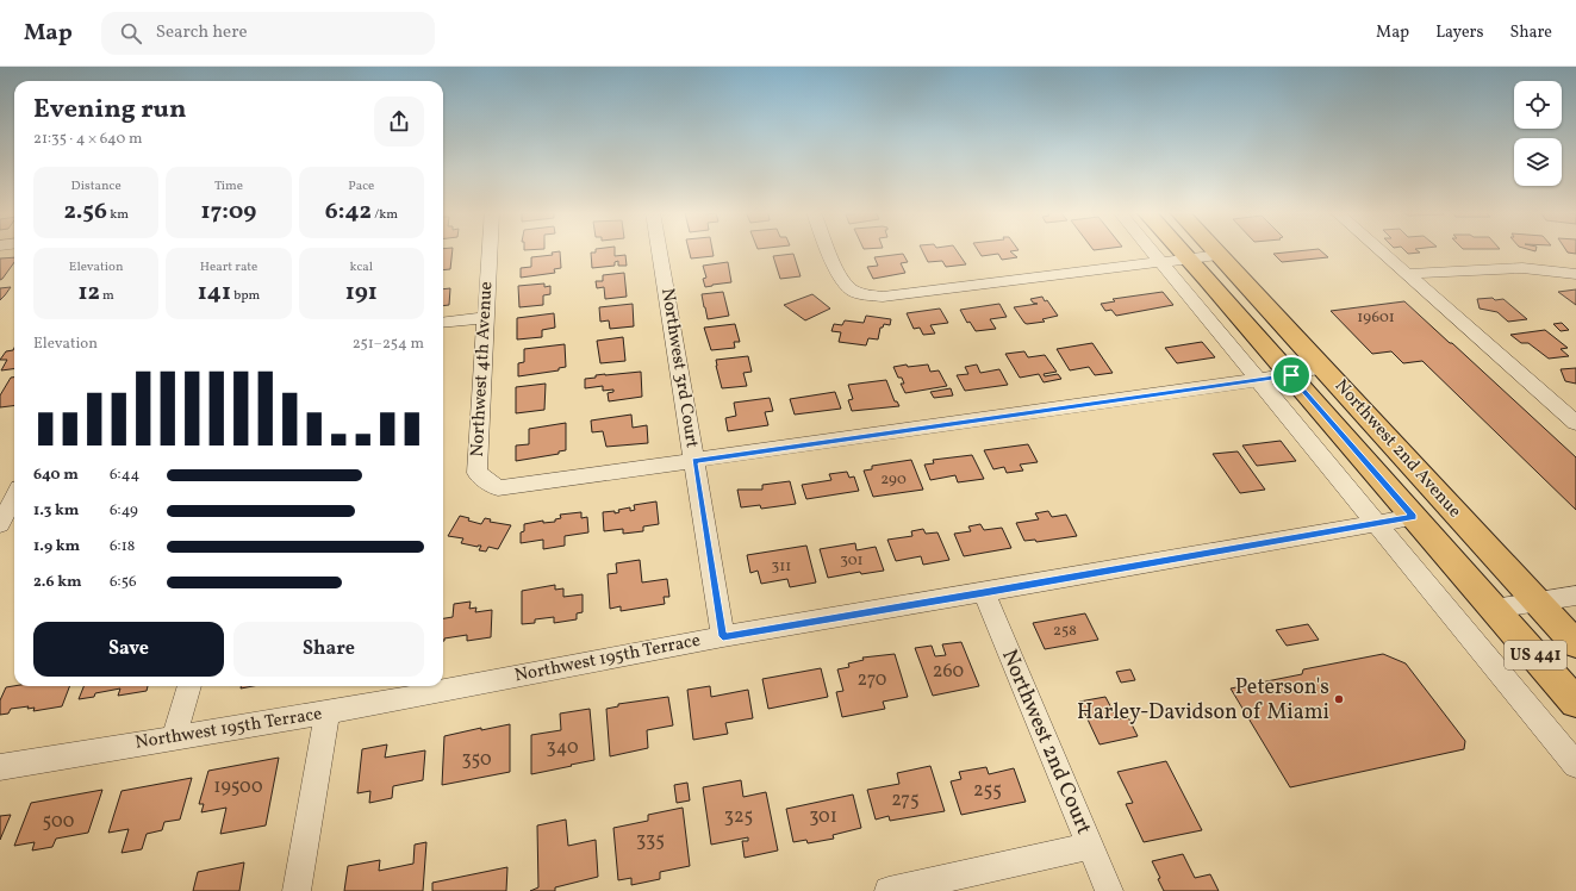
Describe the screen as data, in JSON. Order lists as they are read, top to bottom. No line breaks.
{"streets":{"main road":["Northwest 2nd Avenue","US 441"],"street":["Northwest 3rd Court","Northwest 4th Avenue","Northwest 195th Terrace","Northwest 2nd Court"]},"crossings":[["Northwest 3rd Court","Northwest 4th Avenue"],["Northwest 3rd Court","Northwest 195th Terrace"],["Northwest 2nd Avenue","Northwest 195th Terrace"],["Northwest 195th Terrace","Northwest 2nd Court"]],"places":["Peterson's Harley-Davidson of Miami"],"house_numbers":["19601","290","301","311","258","260","270","340","350","19500","255","275","325","301","500","335"],"page":{"header":"Map","search":"Search here","nav":["Map","Layers","Share"],"heading":["Evening run","21:35 · 4 × 640 m"],"stats":[["Distance","2.56 km"],["Time","17:09"],["Pace","6:42 /km"],["Elevation","12 m"],["Heart rate","141 bpm"],["kcal","191"]],"chart":["Elevation","251–254 m"],"list":[{"name":"640 m","note":"6:44"},{"name":"1.3 km","note":"6:49"},{"name":"1.9 km","note":"6:18"},{"name":"2.6 km","note":"6:56"}],"buttons":["Save","Share"]}}
